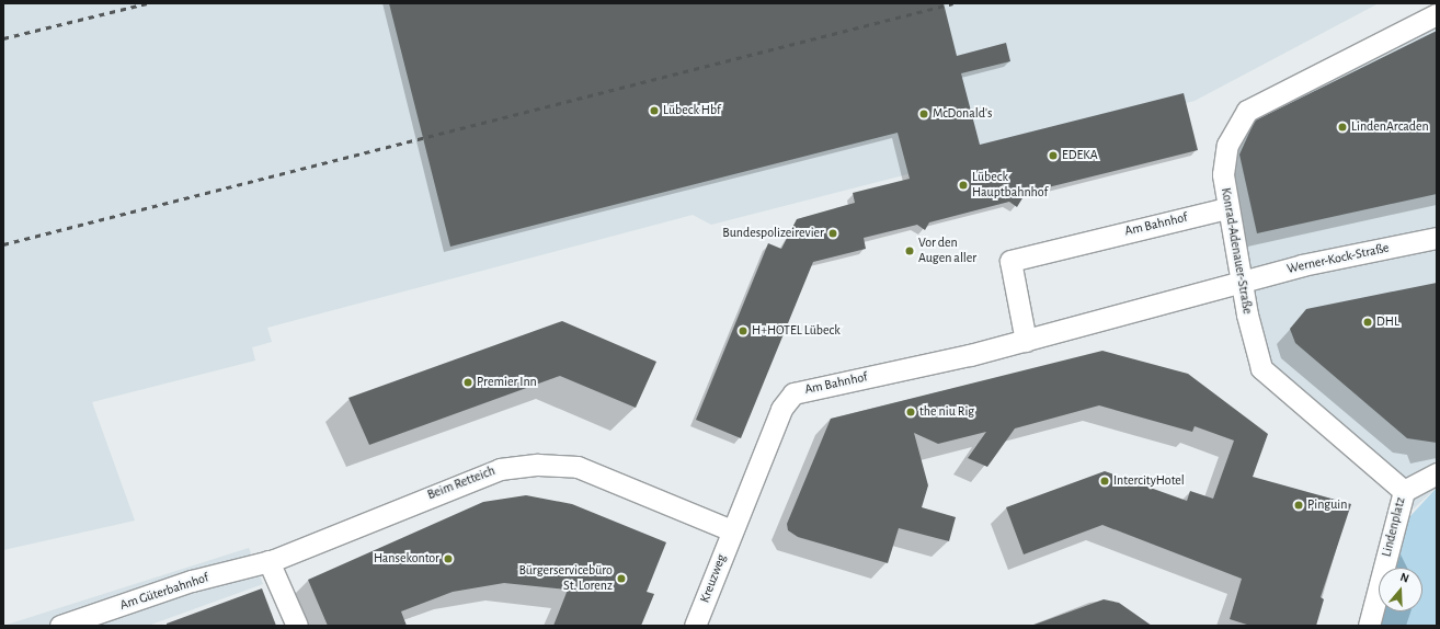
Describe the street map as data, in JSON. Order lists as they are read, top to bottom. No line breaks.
{"streets":{"street":["Am Bahnhof","Konrad-Adenauer-Straße","Werner-Kock-Straße","Beim Retteich","Lindenplatz","Kreuzweg","Am Güterbahnhof"]},"crossings":[["Am Bahnhof","Konrad-Adenauer-Straße"],["Am Bahnhof","Werner-Kock-Straße"],["Am Bahnhof","Beim Retteich"],["Am Bahnhof","Kreuzweg"],["Konrad-Adenauer-Straße","Werner-Kock-Straße"],["Konrad-Adenauer-Straße","Lindenplatz"],["Beim Retteich","Kreuzweg"],["Beim Retteich","Am Güterbahnhof"]],"places":["Lübeck Hbf","McDonald's","LindenArcaden","EDEKA","Lübeck Hauptbahnhof","Bundespolizeirevier","Vor den Augen aller","DHL","H+HOTEL Lübeck","Premier Inn","the niu Rig","IntercityHotel","Pinguin","Hansekontor","Bürgerservicebüro St. Lorenz"],"north":"top"}
